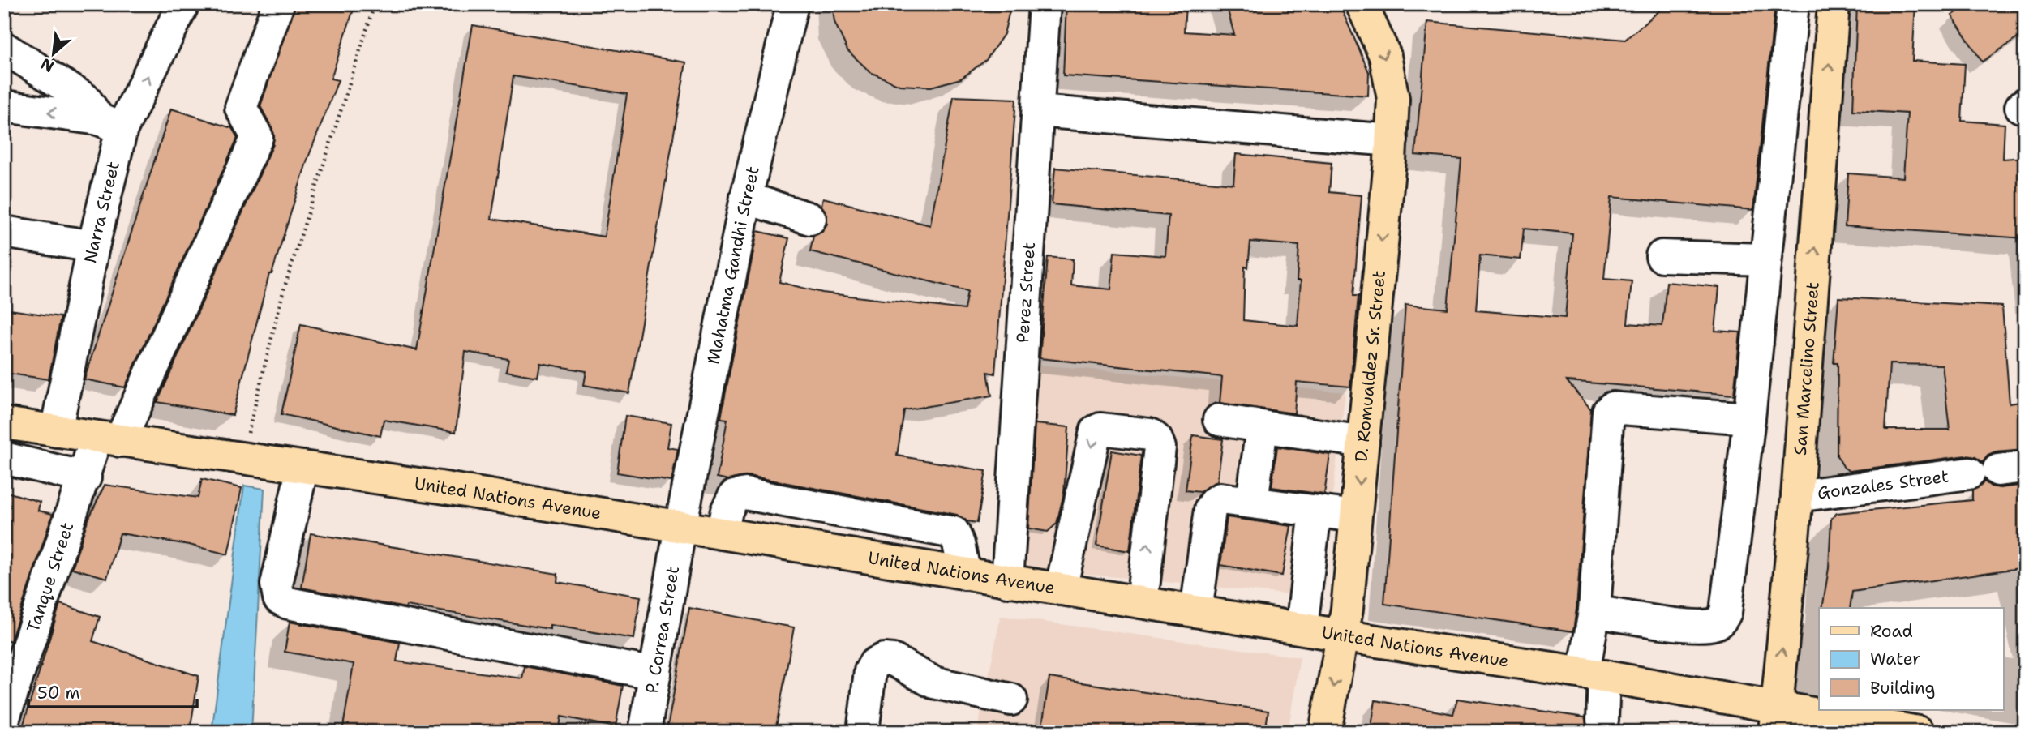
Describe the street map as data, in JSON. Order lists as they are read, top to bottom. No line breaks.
{"streets":{"main road":["D. Romualdez Sr. Street","San Marcelino Street","United Nations Avenue"],"street":["Narra Street","Mahatma Gandhi Street","Perez Street","Gonzales Street","Tanque Street","P. Correa Street"]},"crossings":[["Narra Street","United Nations Avenue"],["Mahatma Gandhi Street","United Nations Avenue"],["Mahatma Gandhi Street","P. Correa Street"],["Perez Street","United Nations Avenue"],["D. Romualdez Sr. Street","United Nations Avenue"],["San Marcelino Street","Gonzales Street"],["San Marcelino Street","United Nations Avenue"],["United Nations Avenue","Tanque Street"],["United Nations Avenue","P. Correa Street"]],"one_way":["D. Romualdez Sr. Street","San Marcelino Street"],"legend":["Road","Water","Building"],"scale_bar":"50 m","north":"bottom left"}
